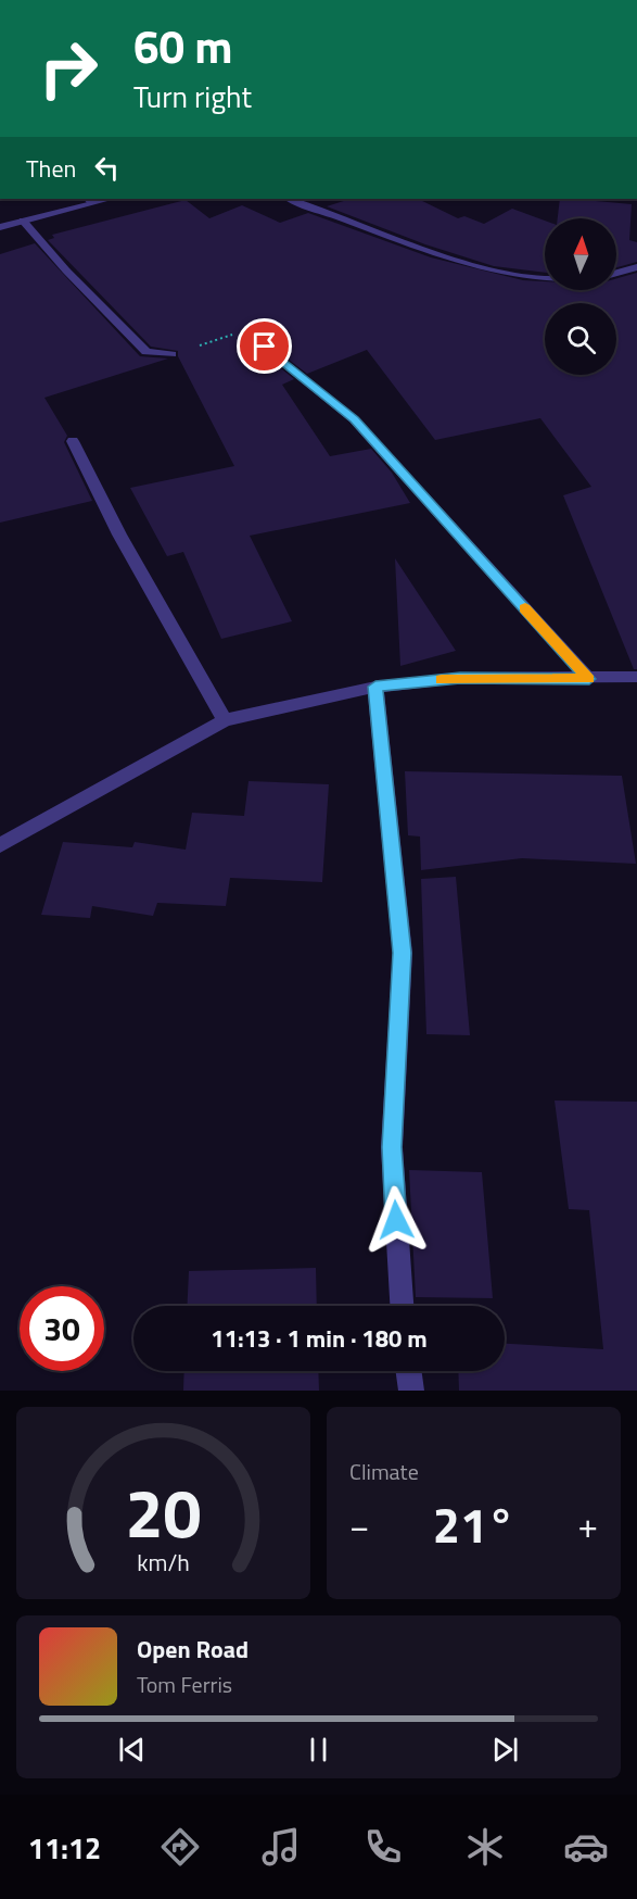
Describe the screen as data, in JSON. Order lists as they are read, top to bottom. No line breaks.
{"north":"top","page":{"turn":["60 m","Turn right"],"then":"Then","limit":"30","trip":"11:13 · 1 min · 180 m","tile":"Climate","heat":["−","21°","+"],"song":["Open Road","Tom Ferris"],"tabs":"11:12","gauge":["20","km/h"]}}
